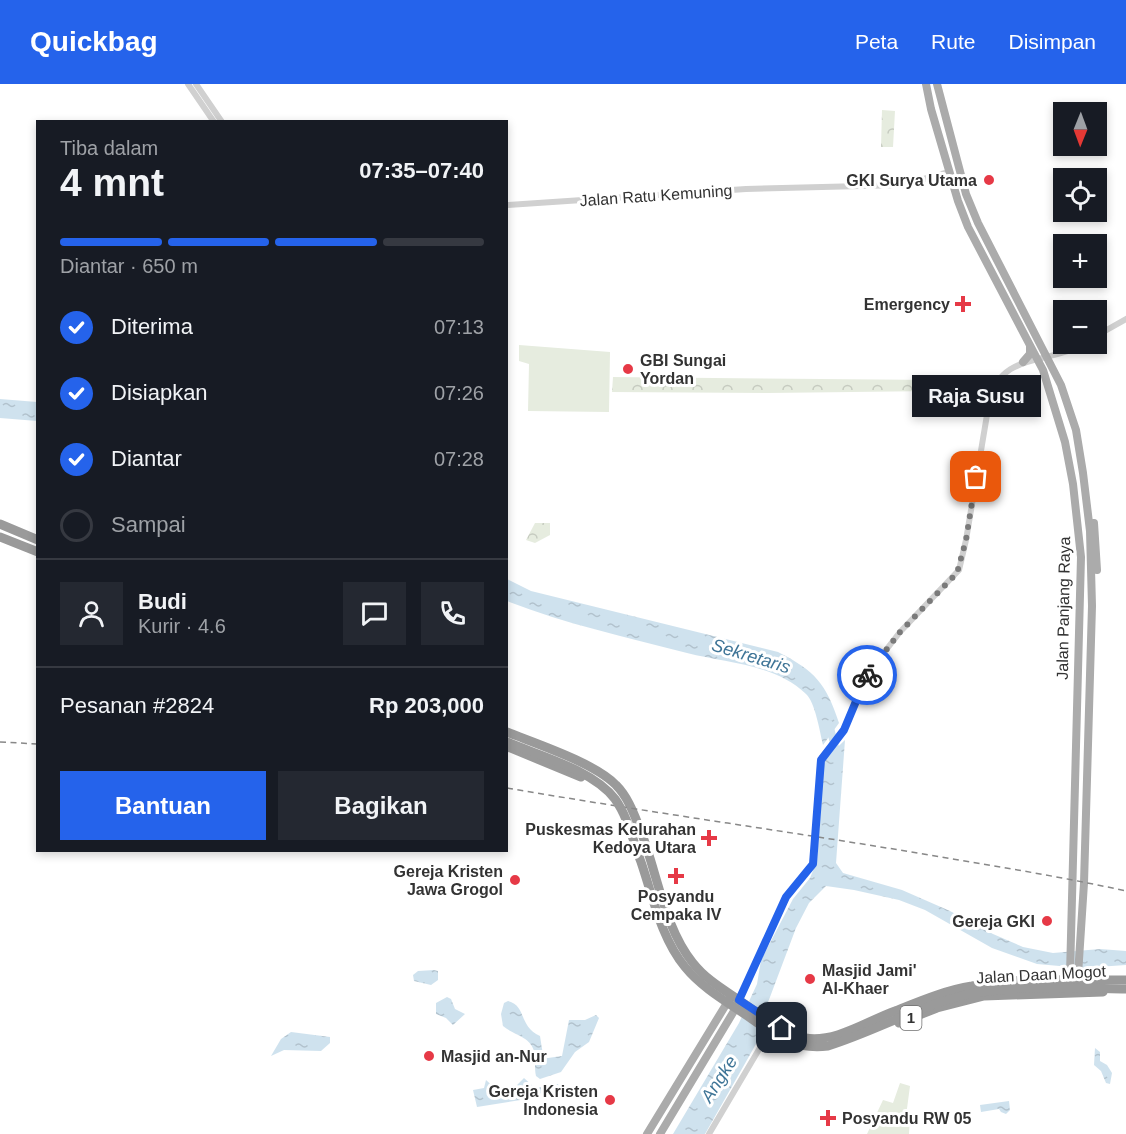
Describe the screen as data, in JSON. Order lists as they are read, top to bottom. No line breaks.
{"streets":{"highway":["Jalan Daan Mogot","1"],"main road":["Jalan Panjang Raya"],"street":["Jalan Ratu Kemuning"]},"crossings":[["Jalan Ratu Kemuning","Jalan Panjang Raya"],["Jalan Panjang Raya","Jalan Daan Mogot"]],"water":["Sekretaris","Angke"],"places":{"other":["GKI Surya Utama","GBI Sungai Yordan","Raja Susu","Gereja Kristen Jawa Grogol","Gereja GKI","Masjid Jami' Al-Khaer","Masjid an-Nur","Gereja Kristen Indonesia"],"health":["Emergency","Puskesmas Kelurahan Kedoya Utara","Posyandu Cempaka IV","Posyandu RW 05"]},"north":"bottom","page":{"header":"Quickbag","nav":["Peta","Rute","Disimpan"],"map_buttons":["+","−"],"heading":["4 mnt","Tiba dalam","07:35–07:40"],"panel":["Budi","Kurir · 4.6","Pesanan #2824","Rp 203,000"],"bar":"Diantar · 650 m","list":[["Diterima","07:13"],["Disiapkan","07:26"],["Diantar","07:28"],"Sampai"],"bubble":"Raja Susu","buttons":["Bantuan","Bagikan"]}}
